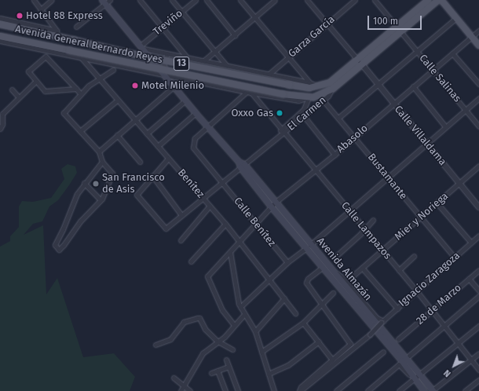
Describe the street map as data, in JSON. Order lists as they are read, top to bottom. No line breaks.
{"streets":{"main road":["Avenida General Bernardo Reyes","13","Avenida Almazán"],"street":["Treviño","Garza García","Calle Salinas","El Carmen","Calle Villaldama","Abasolo","Bustamante","Benítez","Mier y Noriega","Calle Benítez","Calle Lampazos","Ignacio Zaragoza","28 de Marzo"]},"crossings":[["Treviño","Avenida Almazán"],["Garza García","Calle Villaldama"],["Avenida General Bernardo Reyes","Calle Salinas"],["Avenida General Bernardo Reyes","El Carmen"],["Avenida General Bernardo Reyes","Calle Villaldama"],["Avenida General Bernardo Reyes","Bustamante"],["Calle Salinas","Abasolo"],["El Carmen","Bustamante"],["El Carmen","Benítez"],["El Carmen","Calle Benítez"],["El Carmen","Calle Lampazos"],["El Carmen","Avenida Almazán"],["Calle Villaldama","Abasolo"],["Calle Villaldama","Mier y Noriega"],["Abasolo","Bustamante"],["Abasolo","Benítez"],["Abasolo","Calle Benítez"],["Abasolo","Calle Lampazos"],["Abasolo","Avenida Almazán"],["Bustamante","Mier y Noriega"],["Bustamante","Ignacio Zaragoza"],["Mier y Noriega","Calle Lampazos"],["Calle Benítez","Avenida Almazán"],["Calle Lampazos","Ignacio Zaragoza"],["Calle Lampazos","28 de Marzo"]],"places":["Hotel 88 Express","Motel Milenio","Oxxo Gas","San Francisco de Asis"],"scale_bar":"100 m","north":"bottom left"}
